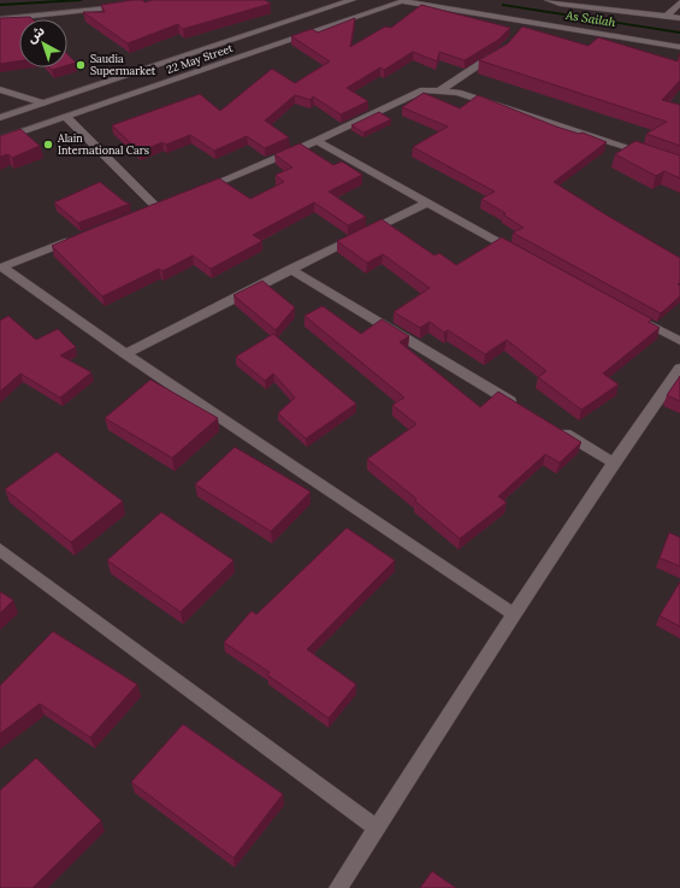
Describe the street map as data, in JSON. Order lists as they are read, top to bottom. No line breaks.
{"streets":{"street":["22 May Street"]},"water":["As Sailah"],"places":["Saudia Supermarket","Alain International Cars"],"north":"top left"}
